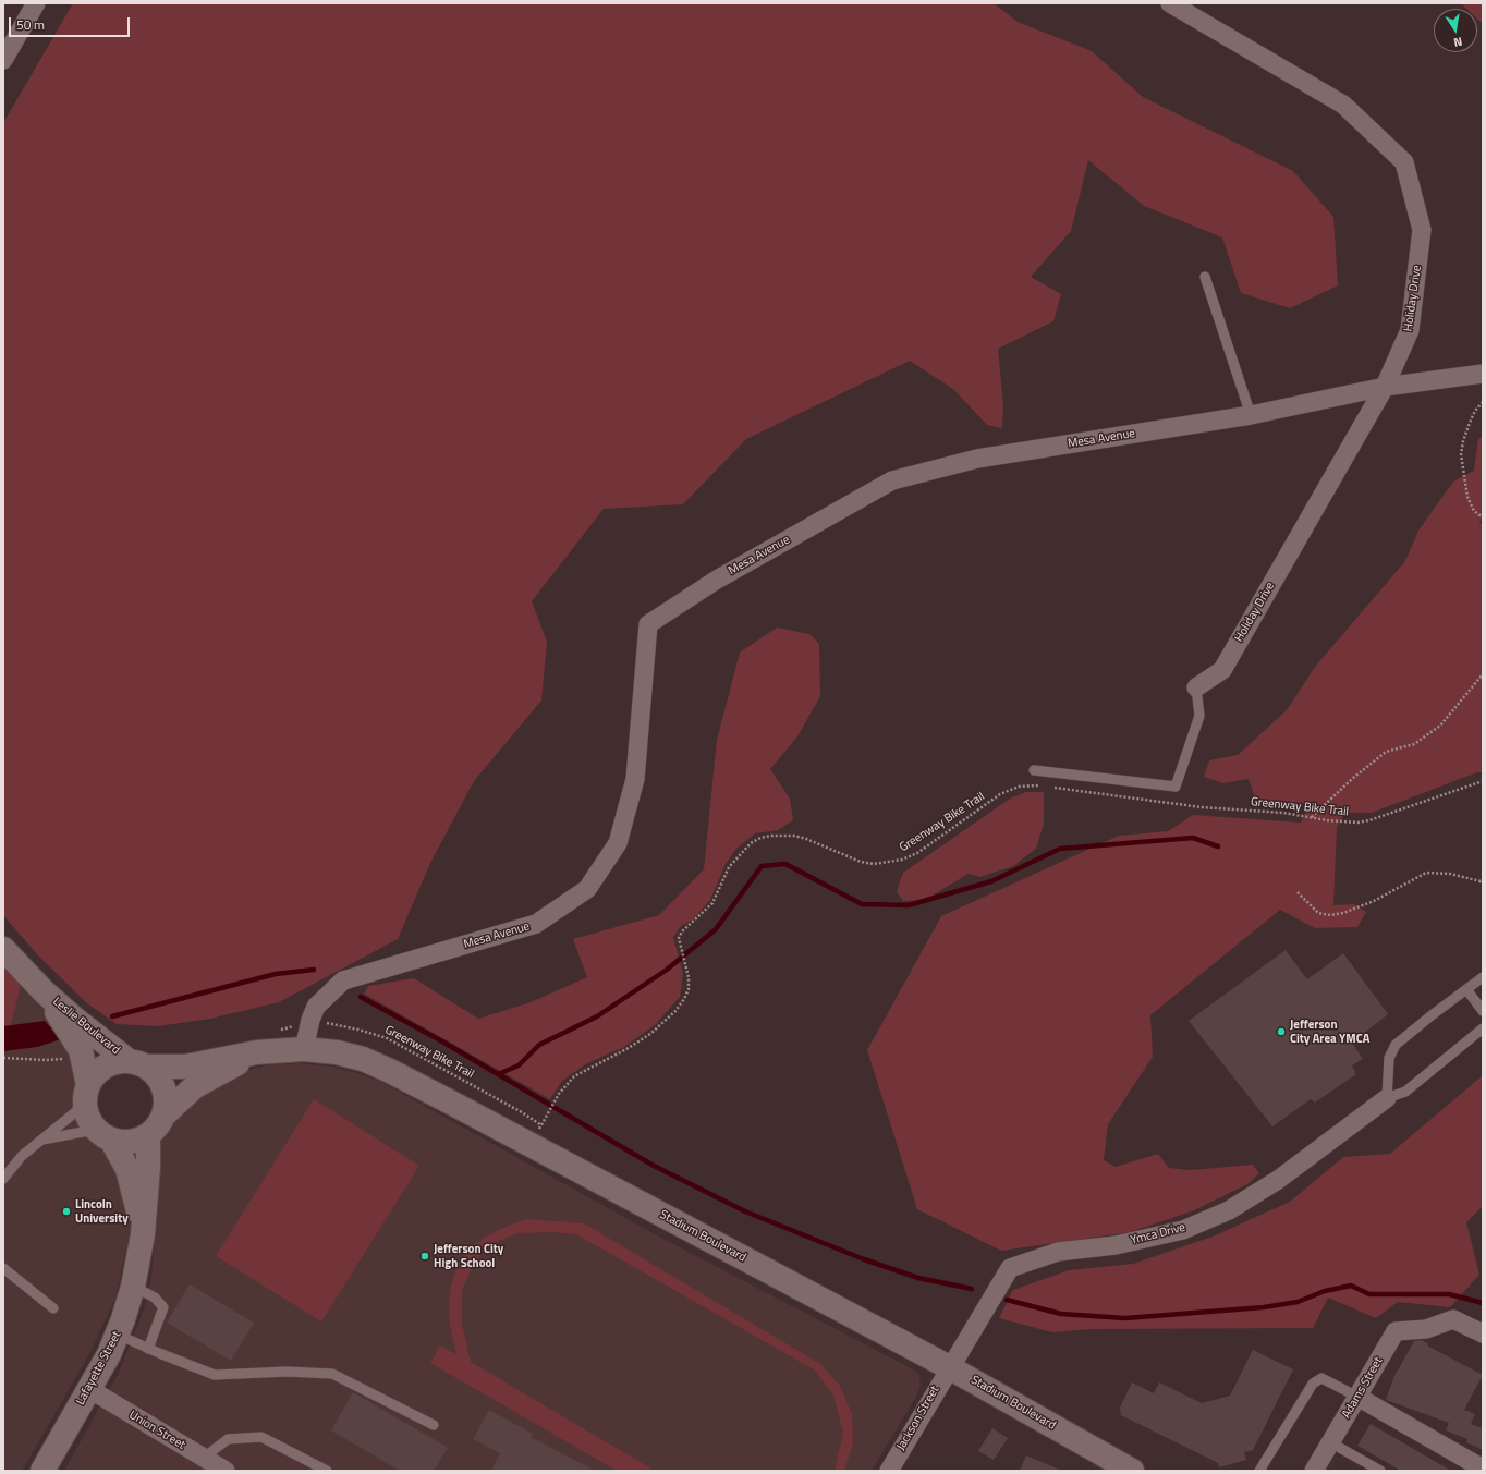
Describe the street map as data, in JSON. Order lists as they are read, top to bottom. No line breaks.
{"streets":{"main road":["Leslie Boulevard","Stadium Boulevard","Lafayette Street"],"street":["Holiday Drive","Mesa Avenue","Ymca Drive","Adams Street","Jackson Street","Union Street"],"path":["Greenway Bike Trail"]},"crossings":[["Holiday Drive","Mesa Avenue"],["Mesa Avenue","Greenway Bike Trail"],["Mesa Avenue","Stadium Boulevard"],["Leslie Boulevard","Stadium Boulevard"],["Leslie Boulevard","Lafayette Street"],["Ymca Drive","Stadium Boulevard"],["Ymca Drive","Jackson Street"],["Stadium Boulevard","Lafayette Street"],["Stadium Boulevard","Jackson Street"],["Lafayette Street","Union Street"]],"places":["Jefferson City Area YMCA","Lincoln University","Jefferson City High School"],"scale_bar":"50 m","north":"bottom"}
